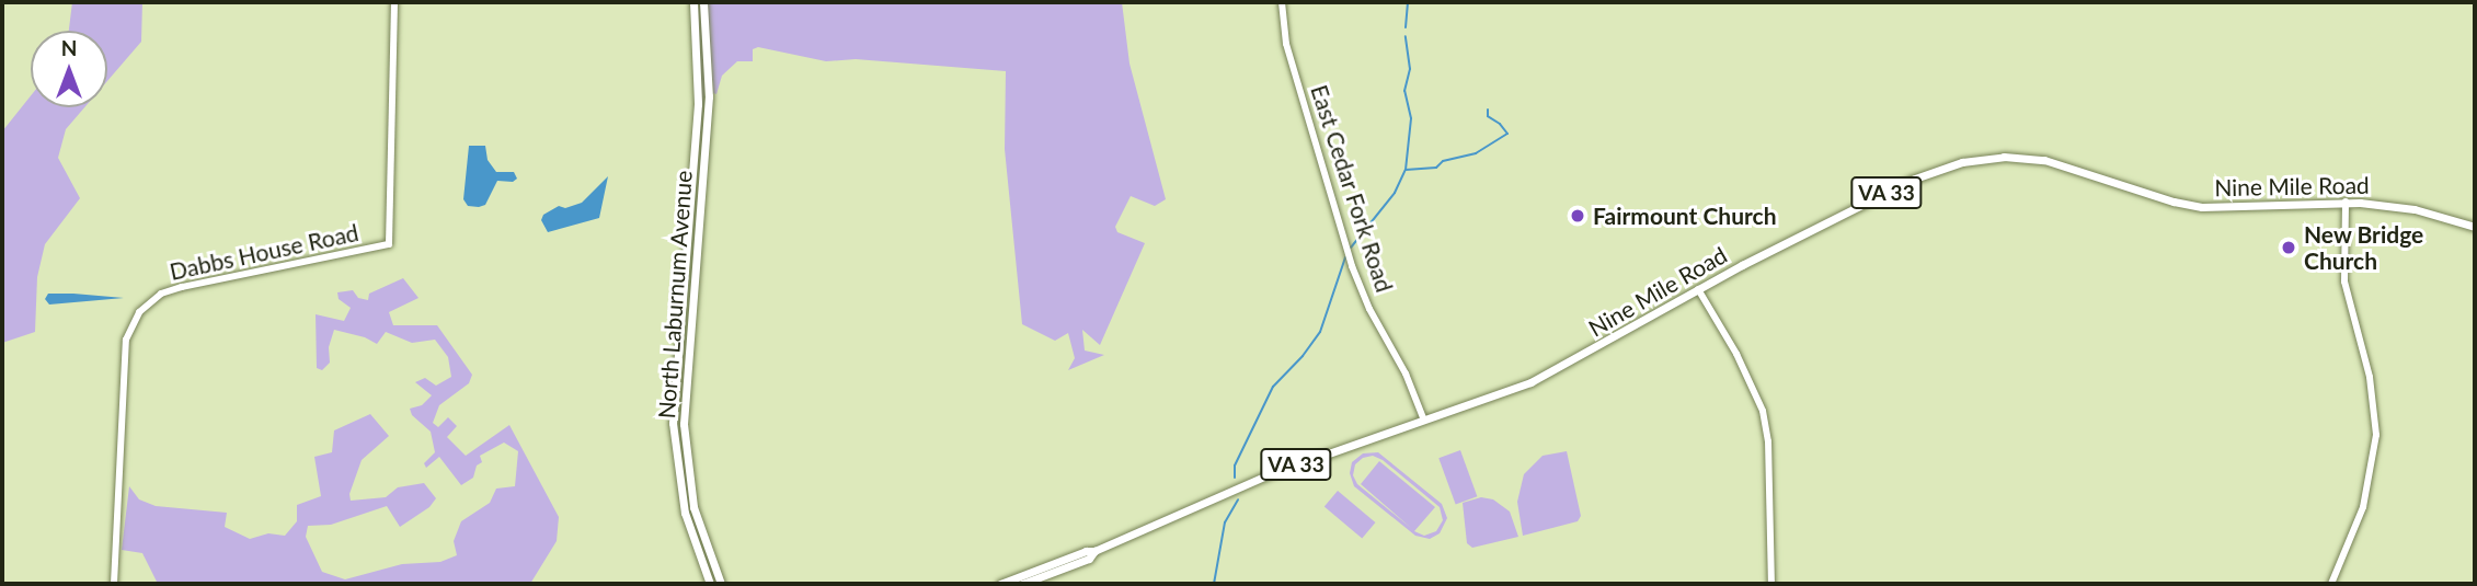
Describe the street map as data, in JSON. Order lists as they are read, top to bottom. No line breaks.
{"streets":{"main road":["Nine Mile Road","VA 33","North Laburnum Avenue"],"street":["East Cedar Fork Road","Dabbs House Road"]},"crossings":[["Nine Mile Road","East Cedar Fork Road"]],"places":["Fairmount Church","New Bridge Church"],"north":"top"}
